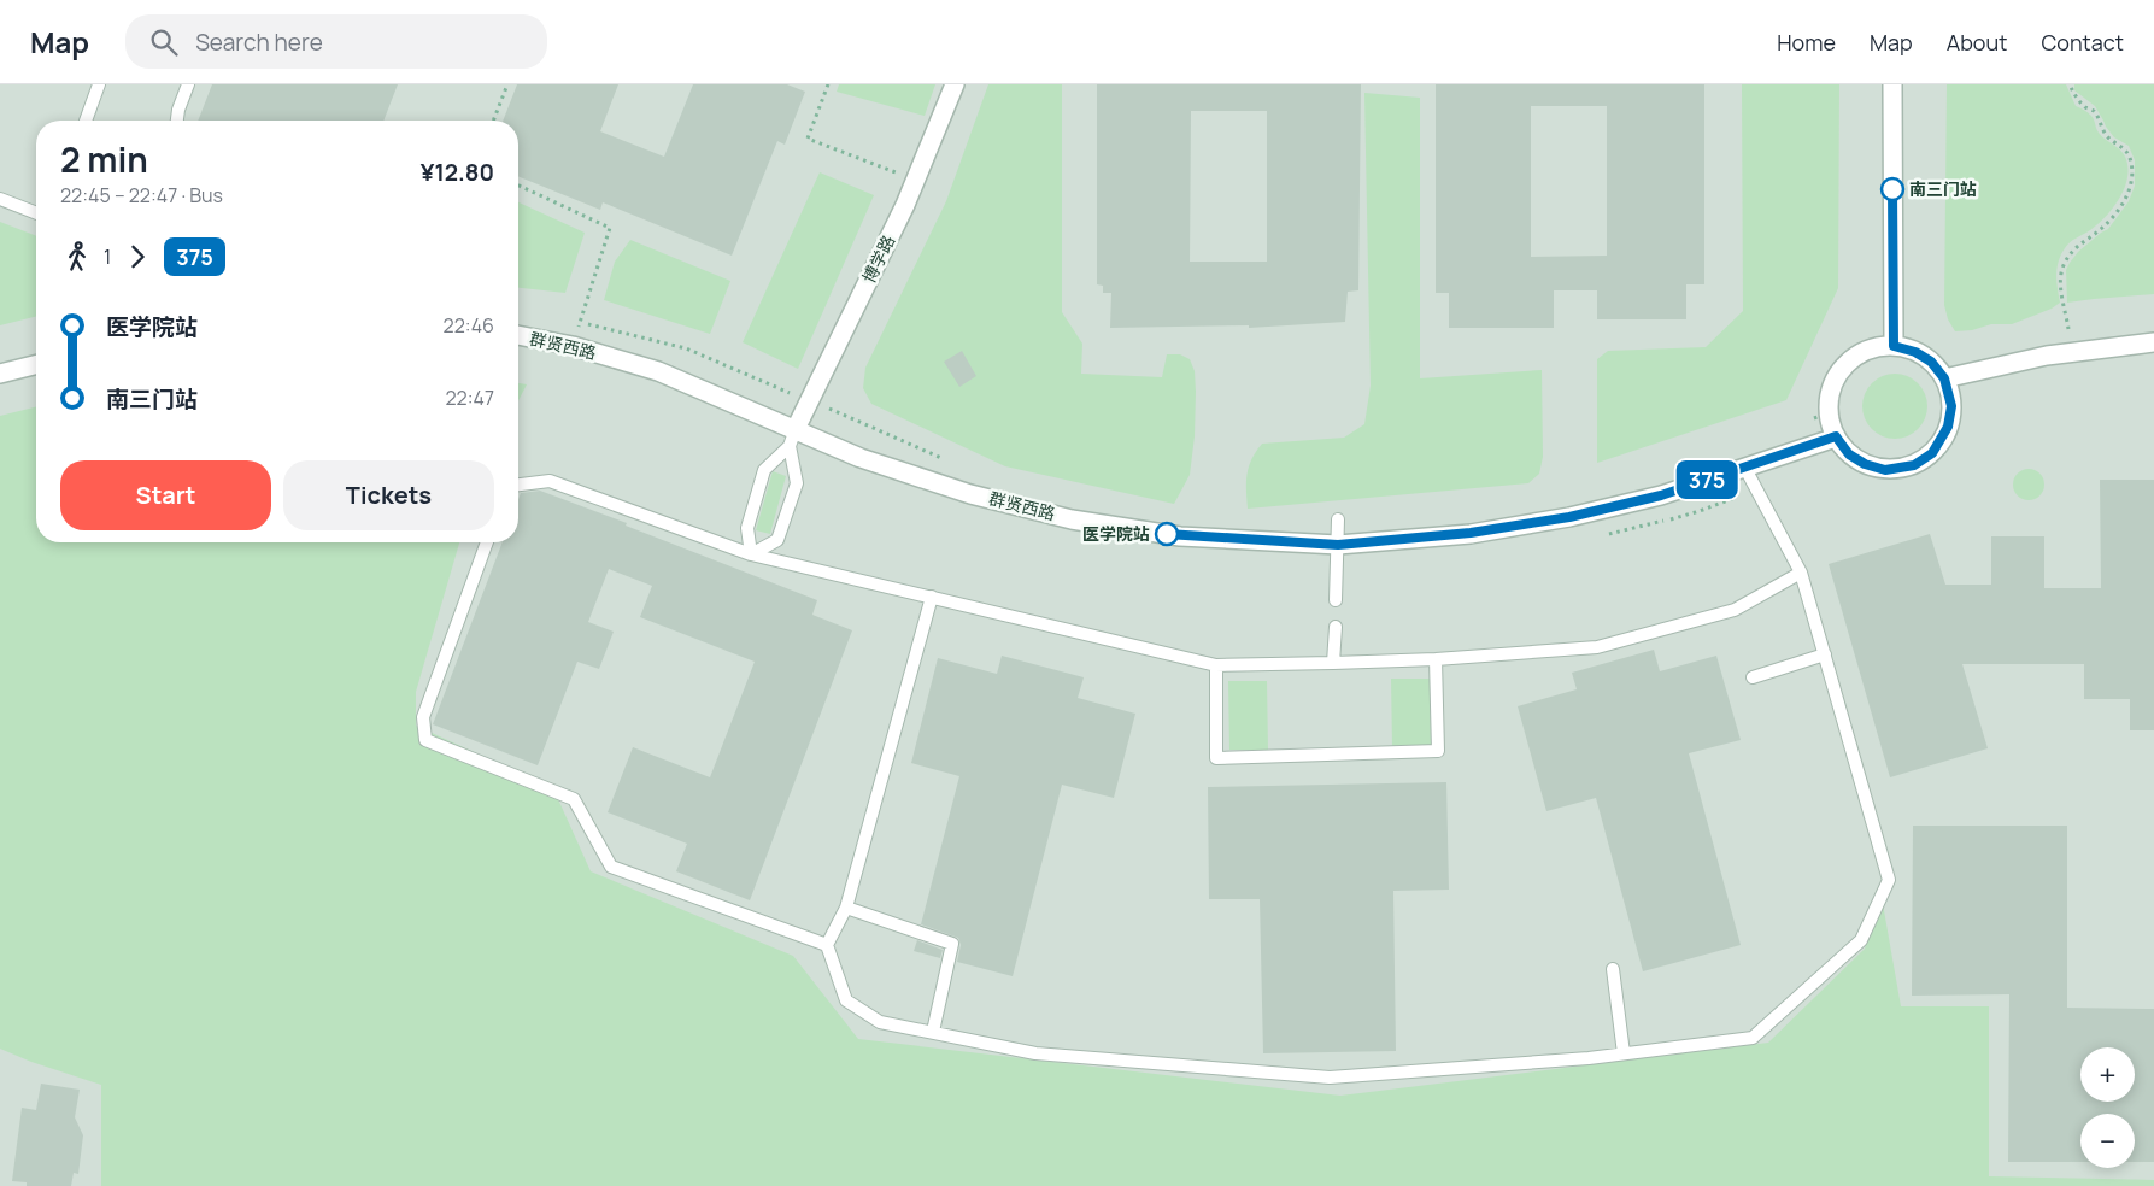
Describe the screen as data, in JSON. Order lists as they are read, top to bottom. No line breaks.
{"streets":{"street":["博学路","群贤西路"]},"crossings":[["博学路","群贤西路"]],"places":["南三门站","医学院站"],"lines":["bus line 375"],"page":{"header":"Map","search":"Search here","nav":["Home","Map","About","Contact"],"on_map":"375","heading":["2 min","22:45 – 22:47 · Bus","¥12.80"],"legs":["1","375"],"list":[{"name":"医学院站","value":"22:46"},{"name":"南三门站","value":"22:47"}],"buttons":["Start","Tickets"],"map_buttons":["+","−"]}}
